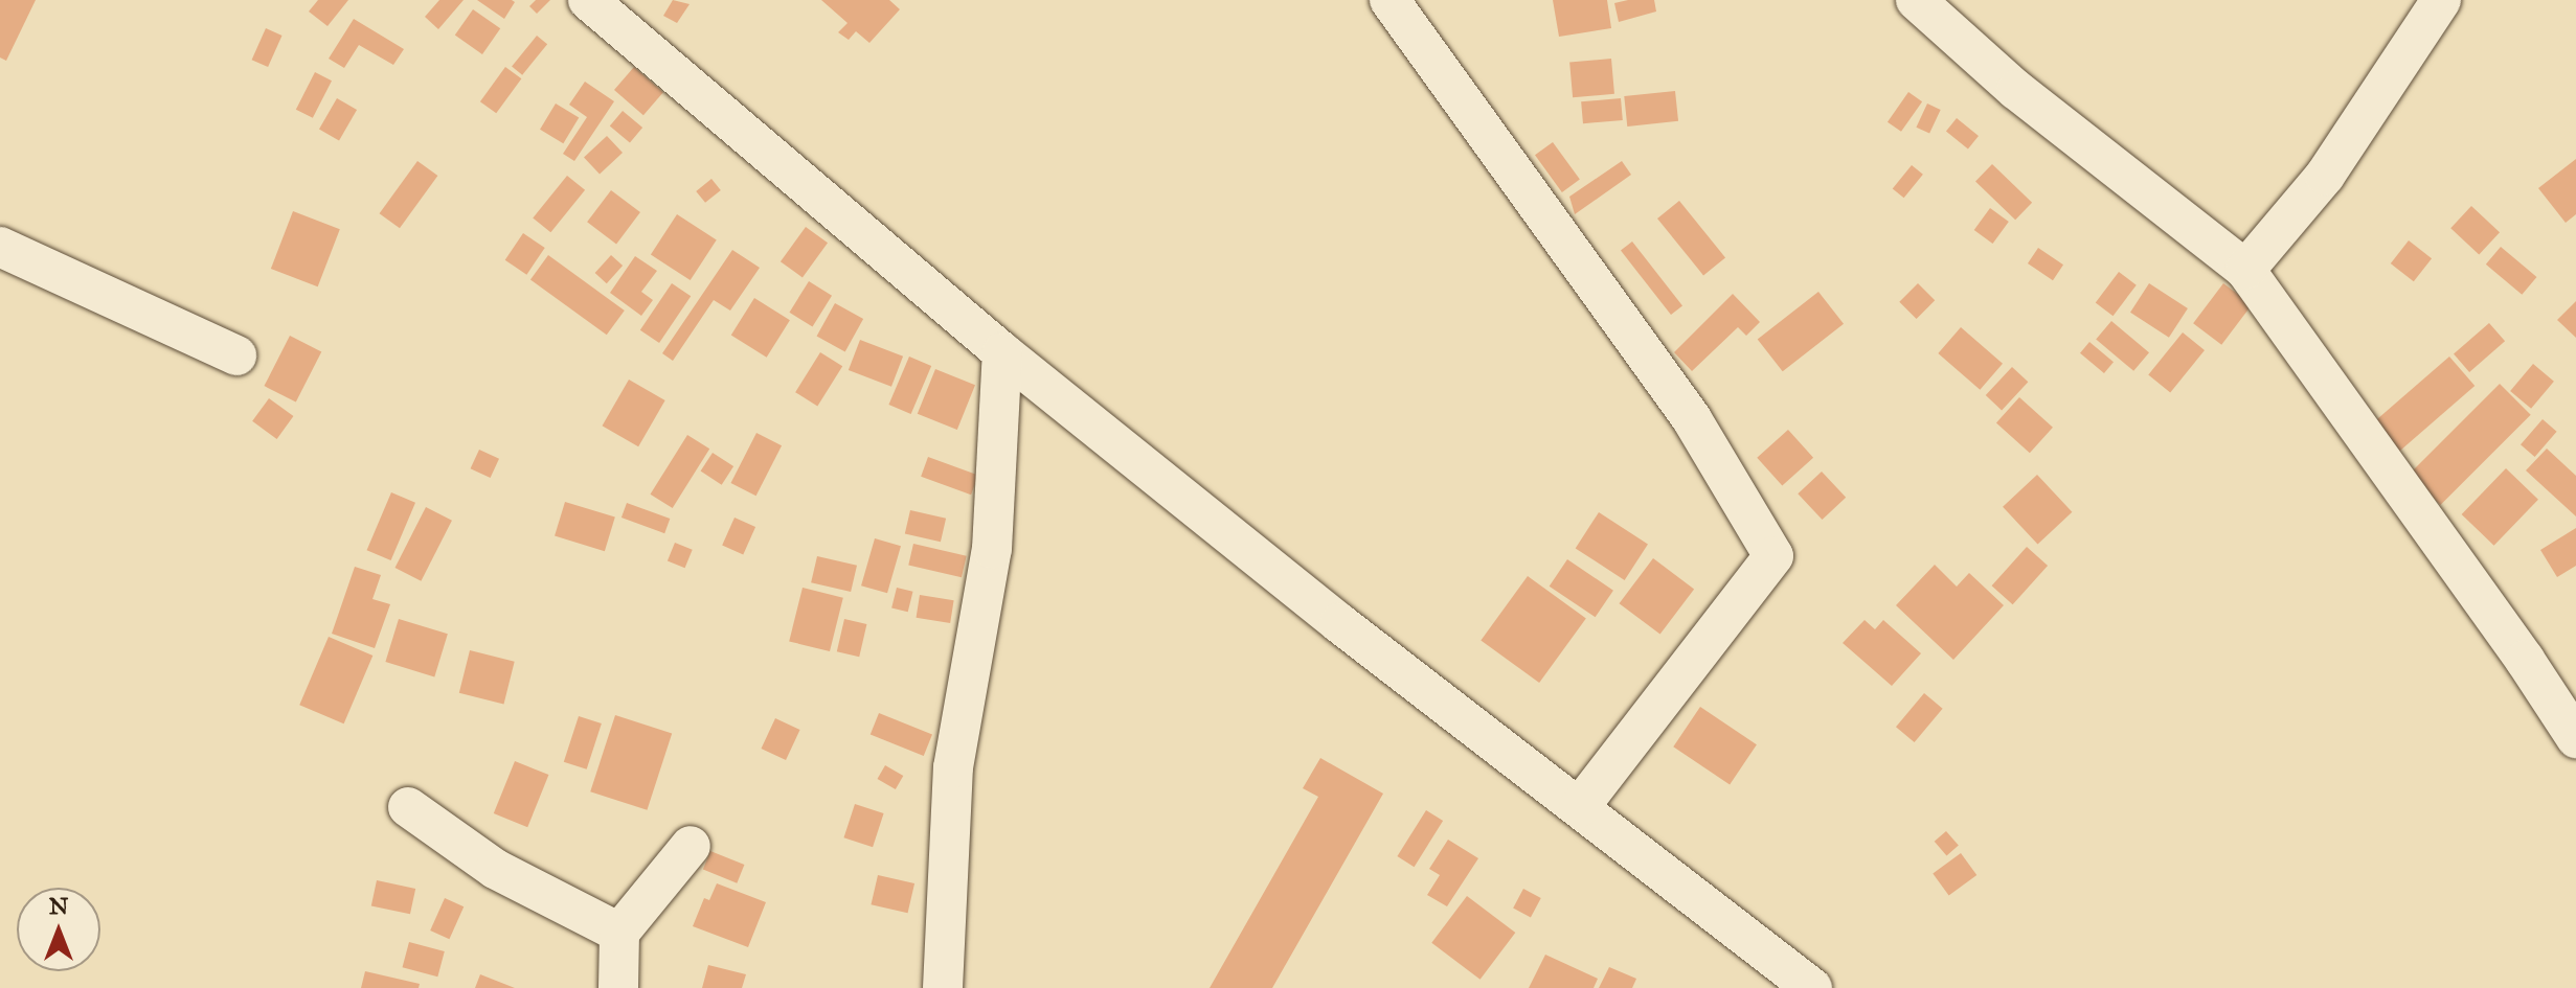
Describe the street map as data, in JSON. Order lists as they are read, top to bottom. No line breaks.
{"north":"top"}
